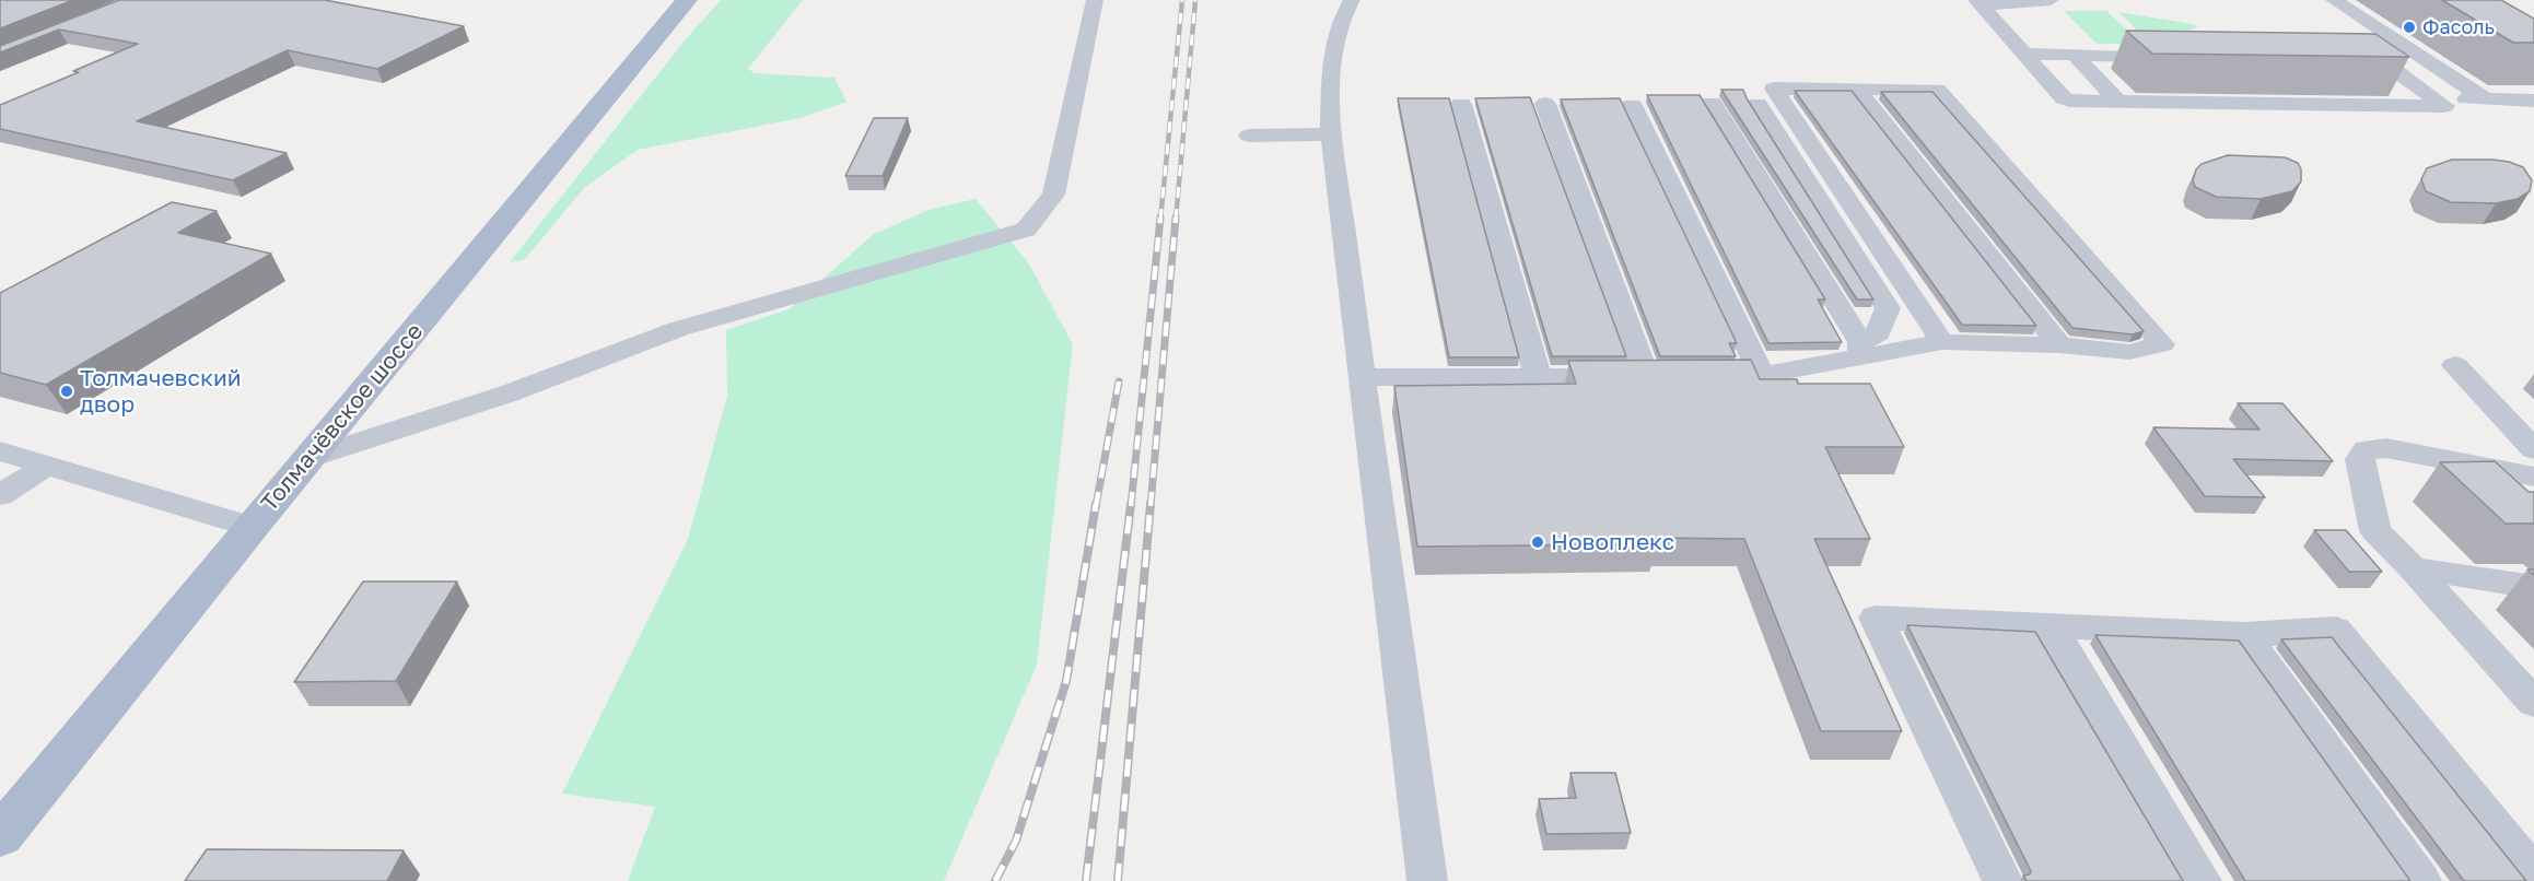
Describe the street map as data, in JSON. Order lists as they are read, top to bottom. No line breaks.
{"streets":{"main road":["Толмачёвское шоссе"]},"places":["Фасоль","Толмачевский двор","Новоплекс"]}
